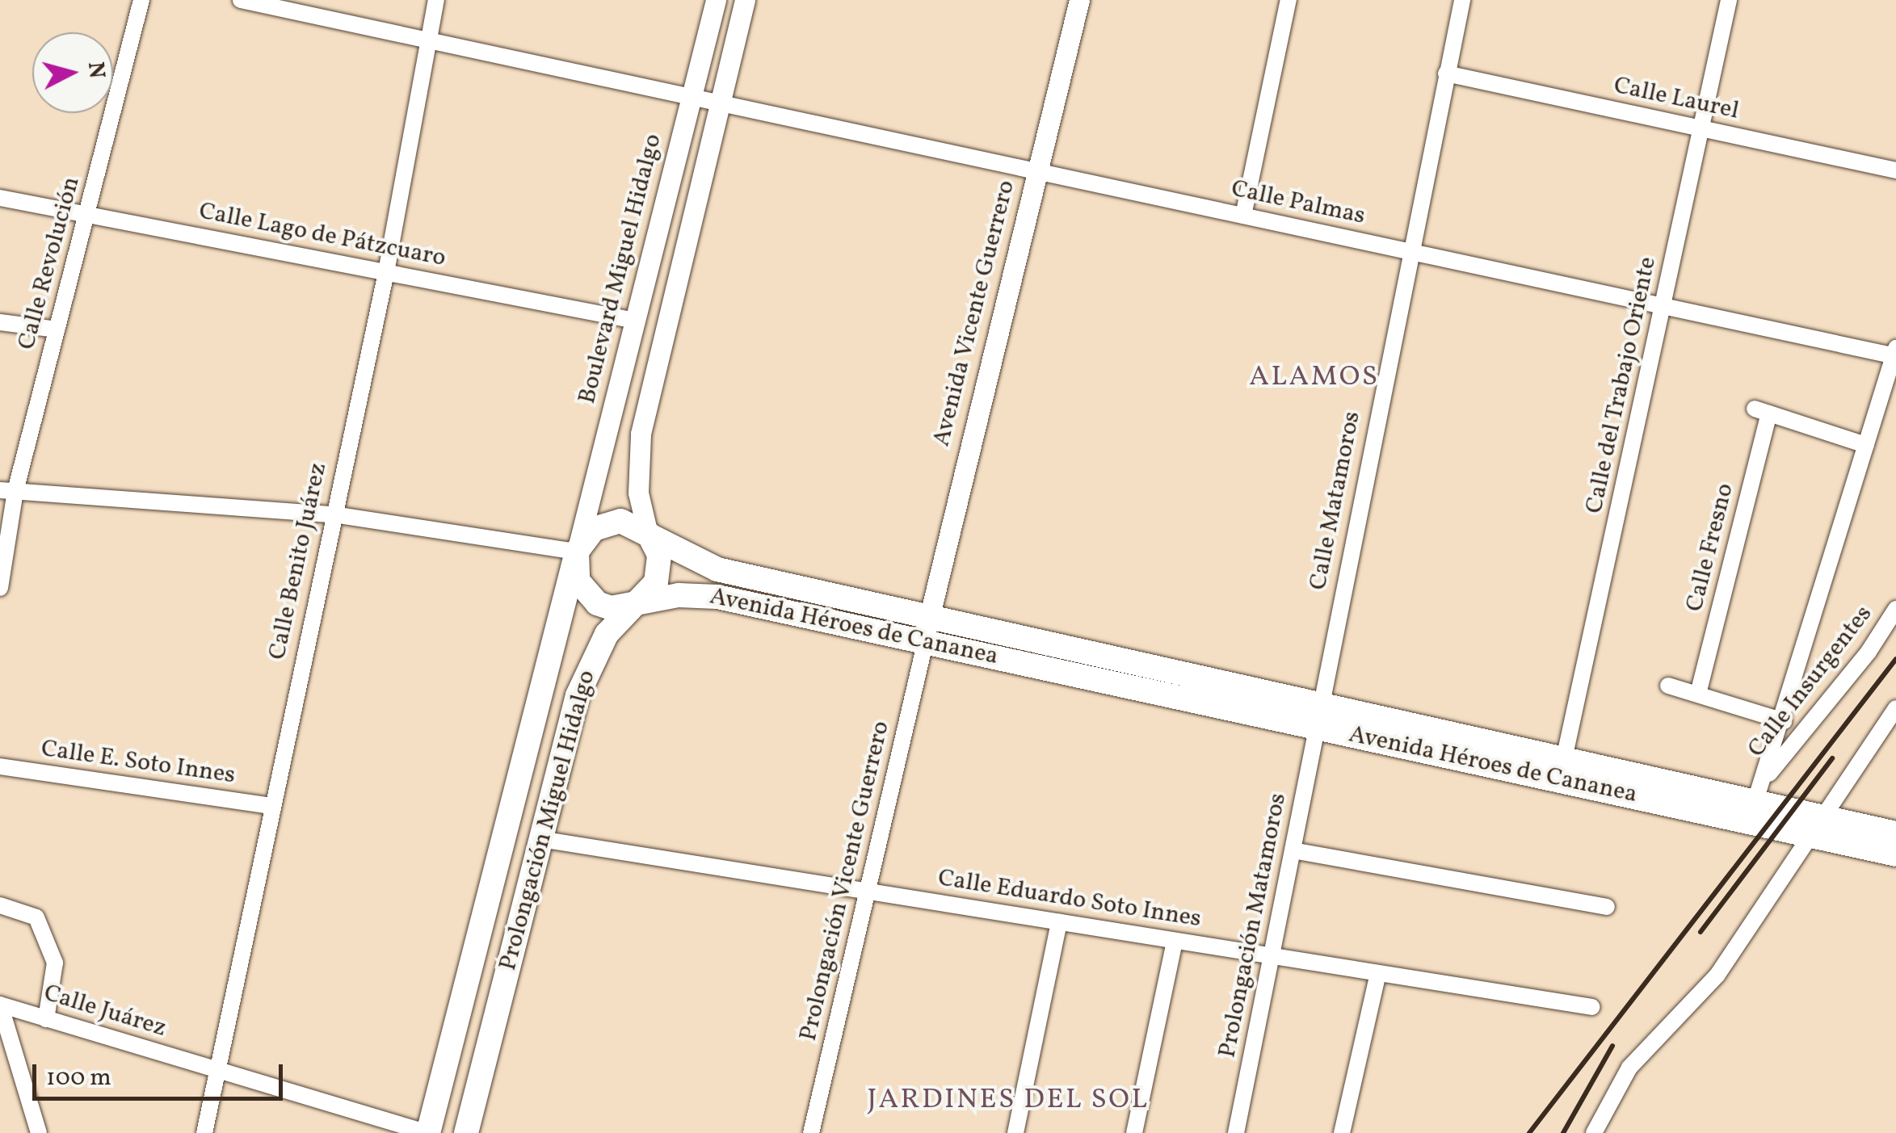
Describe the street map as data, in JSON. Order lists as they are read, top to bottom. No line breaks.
{"streets":{"main road":["Avenida Héroes de Cananea","Prolongación Miguel Hidalgo"],"street":["Calle Laurel","Calle Palmas","Calle Lago de Pátzcuaro","Calle Revolución","Boulevard Miguel Hidalgo","Avenida Vicente Guerrero","Calle del Trabajo Oriente","Calle Matamoros","Calle Fresno","Calle Benito Juárez","Calle Insurgentes","Calle E. Soto Innes","Prolongación Vicente Guerrero","Calle Eduardo Soto Innes","Prolongación Matamoros","Calle Juárez"]},"crossings":[["Calle Laurel","Calle del Trabajo Oriente"],["Calle Laurel","Calle Matamoros"],["Calle Palmas","Boulevard Miguel Hidalgo"],["Calle Palmas","Avenida Vicente Guerrero"],["Calle Palmas","Calle del Trabajo Oriente"],["Calle Palmas","Calle Matamoros"],["Calle Palmas","Calle Benito Juárez"],["Calle Lago de Pátzcuaro","Calle Revolución"],["Calle Lago de Pátzcuaro","Boulevard Miguel Hidalgo"],["Calle Lago de Pátzcuaro","Calle Benito Juárez"],["Boulevard Miguel Hidalgo","Avenida Héroes de Cananea"],["Boulevard Miguel Hidalgo","Prolongación Miguel Hidalgo"],["Avenida Vicente Guerrero","Avenida Héroes de Cananea"],["Avenida Vicente Guerrero","Prolongación Vicente Guerrero"],["Calle del Trabajo Oriente","Avenida Héroes de Cananea"],["Calle Matamoros","Avenida Héroes de Cananea"],["Calle Matamoros","Prolongación Matamoros"],["Calle Benito Juárez","Calle E. Soto Innes"],["Calle Benito Juárez","Calle Juárez"],["Avenida Héroes de Cananea","Calle Insurgentes"],["Avenida Héroes de Cananea","Prolongación Miguel Hidalgo"],["Avenida Héroes de Cananea","Prolongación Vicente Guerrero"],["Avenida Héroes de Cananea","Prolongación Matamoros"],["Prolongación Miguel Hidalgo","Calle Eduardo Soto Innes"],["Prolongación Miguel Hidalgo","Calle Juárez"],["Prolongación Vicente Guerrero","Calle Eduardo Soto Innes"],["Calle Eduardo Soto Innes","Prolongación Matamoros"]],"districts":["ALAMOS","JARDINES DEL SOL"],"scale_bar":"100 m","north":"right"}
